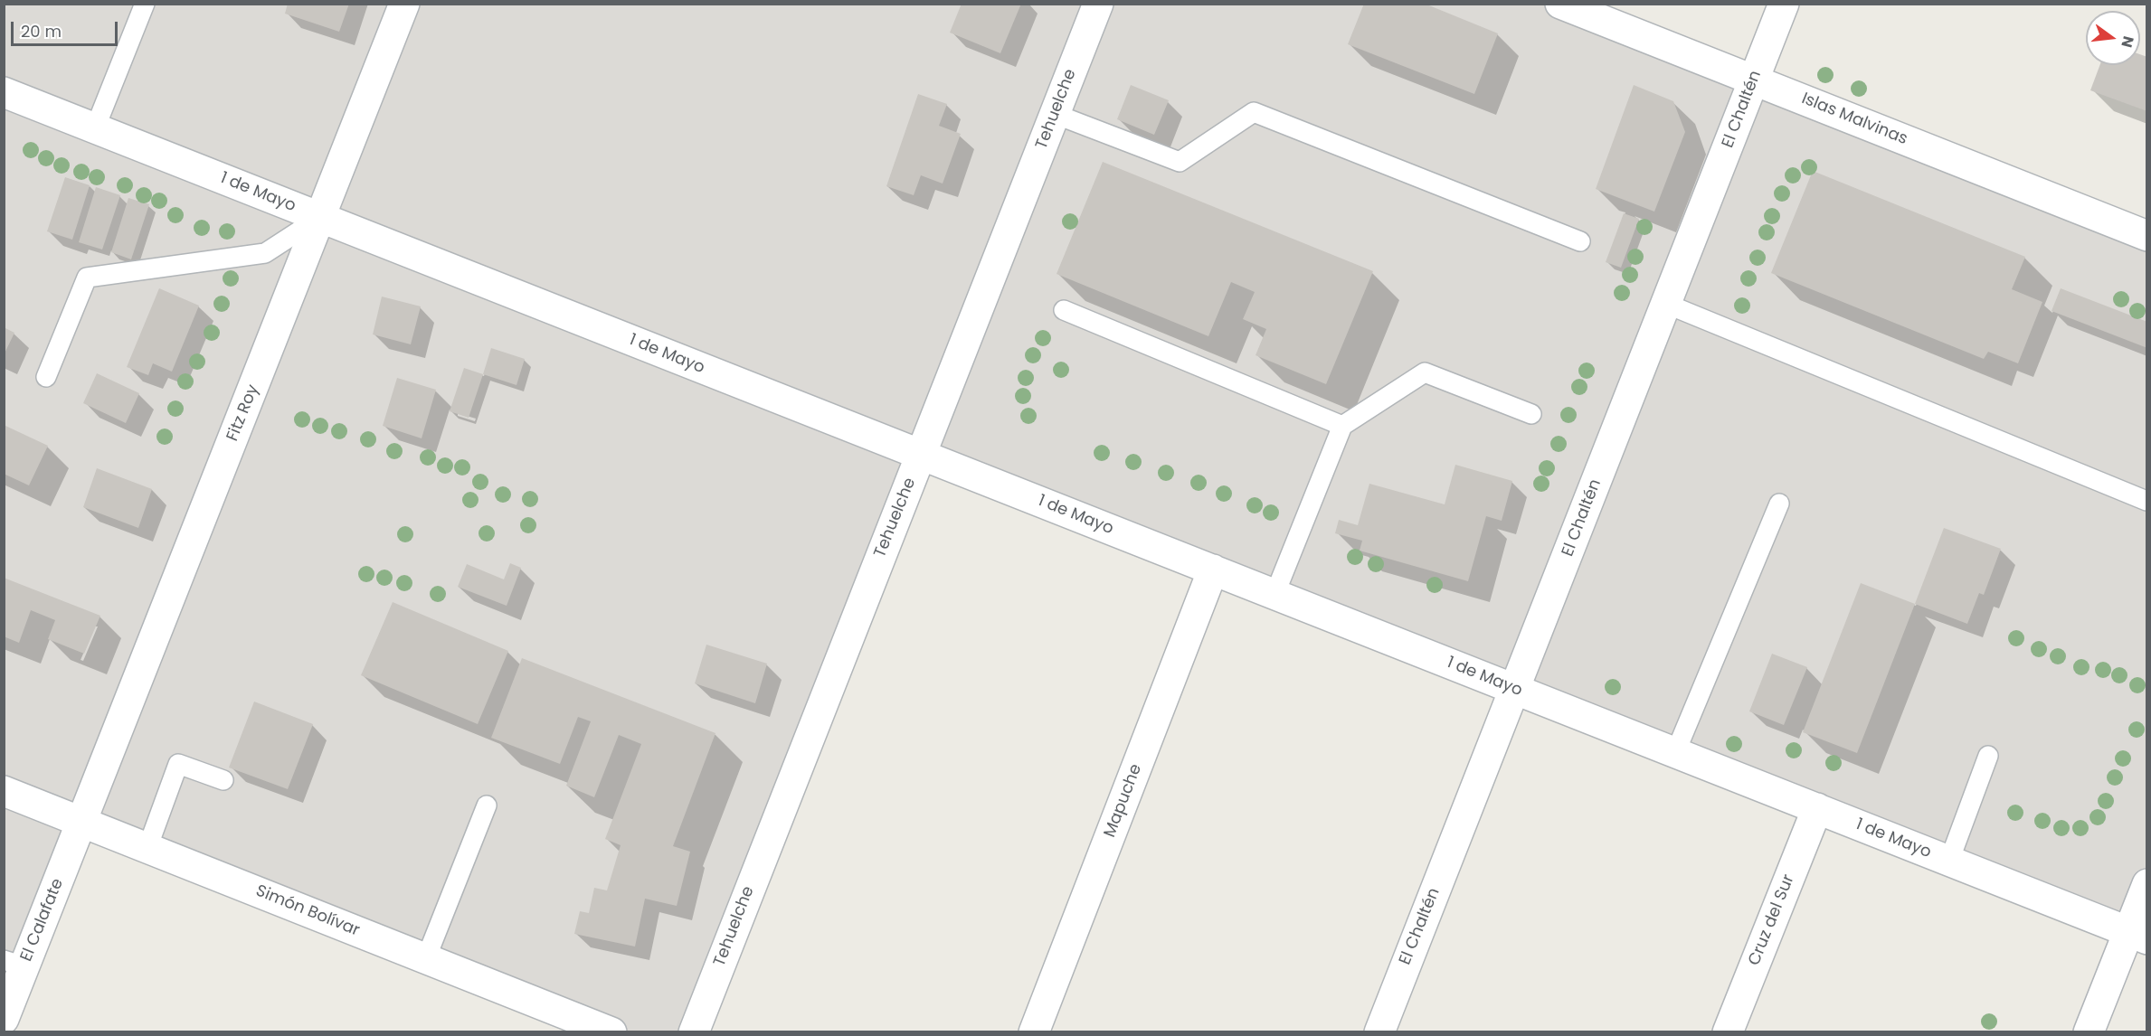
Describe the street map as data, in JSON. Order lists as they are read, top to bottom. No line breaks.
{"streets":{"street":["Tehuelche","El Chaltén","Islas Malvinas","1 de Mayo","Fitz Roy","Mapuche","Simón Bolívar","El Calafate","Cruz del Sur"]},"crossings":[["Tehuelche","1 de Mayo"],["El Chaltén","Islas Malvinas"],["El Chaltén","1 de Mayo"],["1 de Mayo","Fitz Roy"],["1 de Mayo","Mapuche"],["1 de Mayo","Cruz del Sur"],["Fitz Roy","Simón Bolívar"],["Fitz Roy","El Calafate"],["Simón Bolívar","El Calafate"]],"scale_bar":"20 m","north":"right"}
